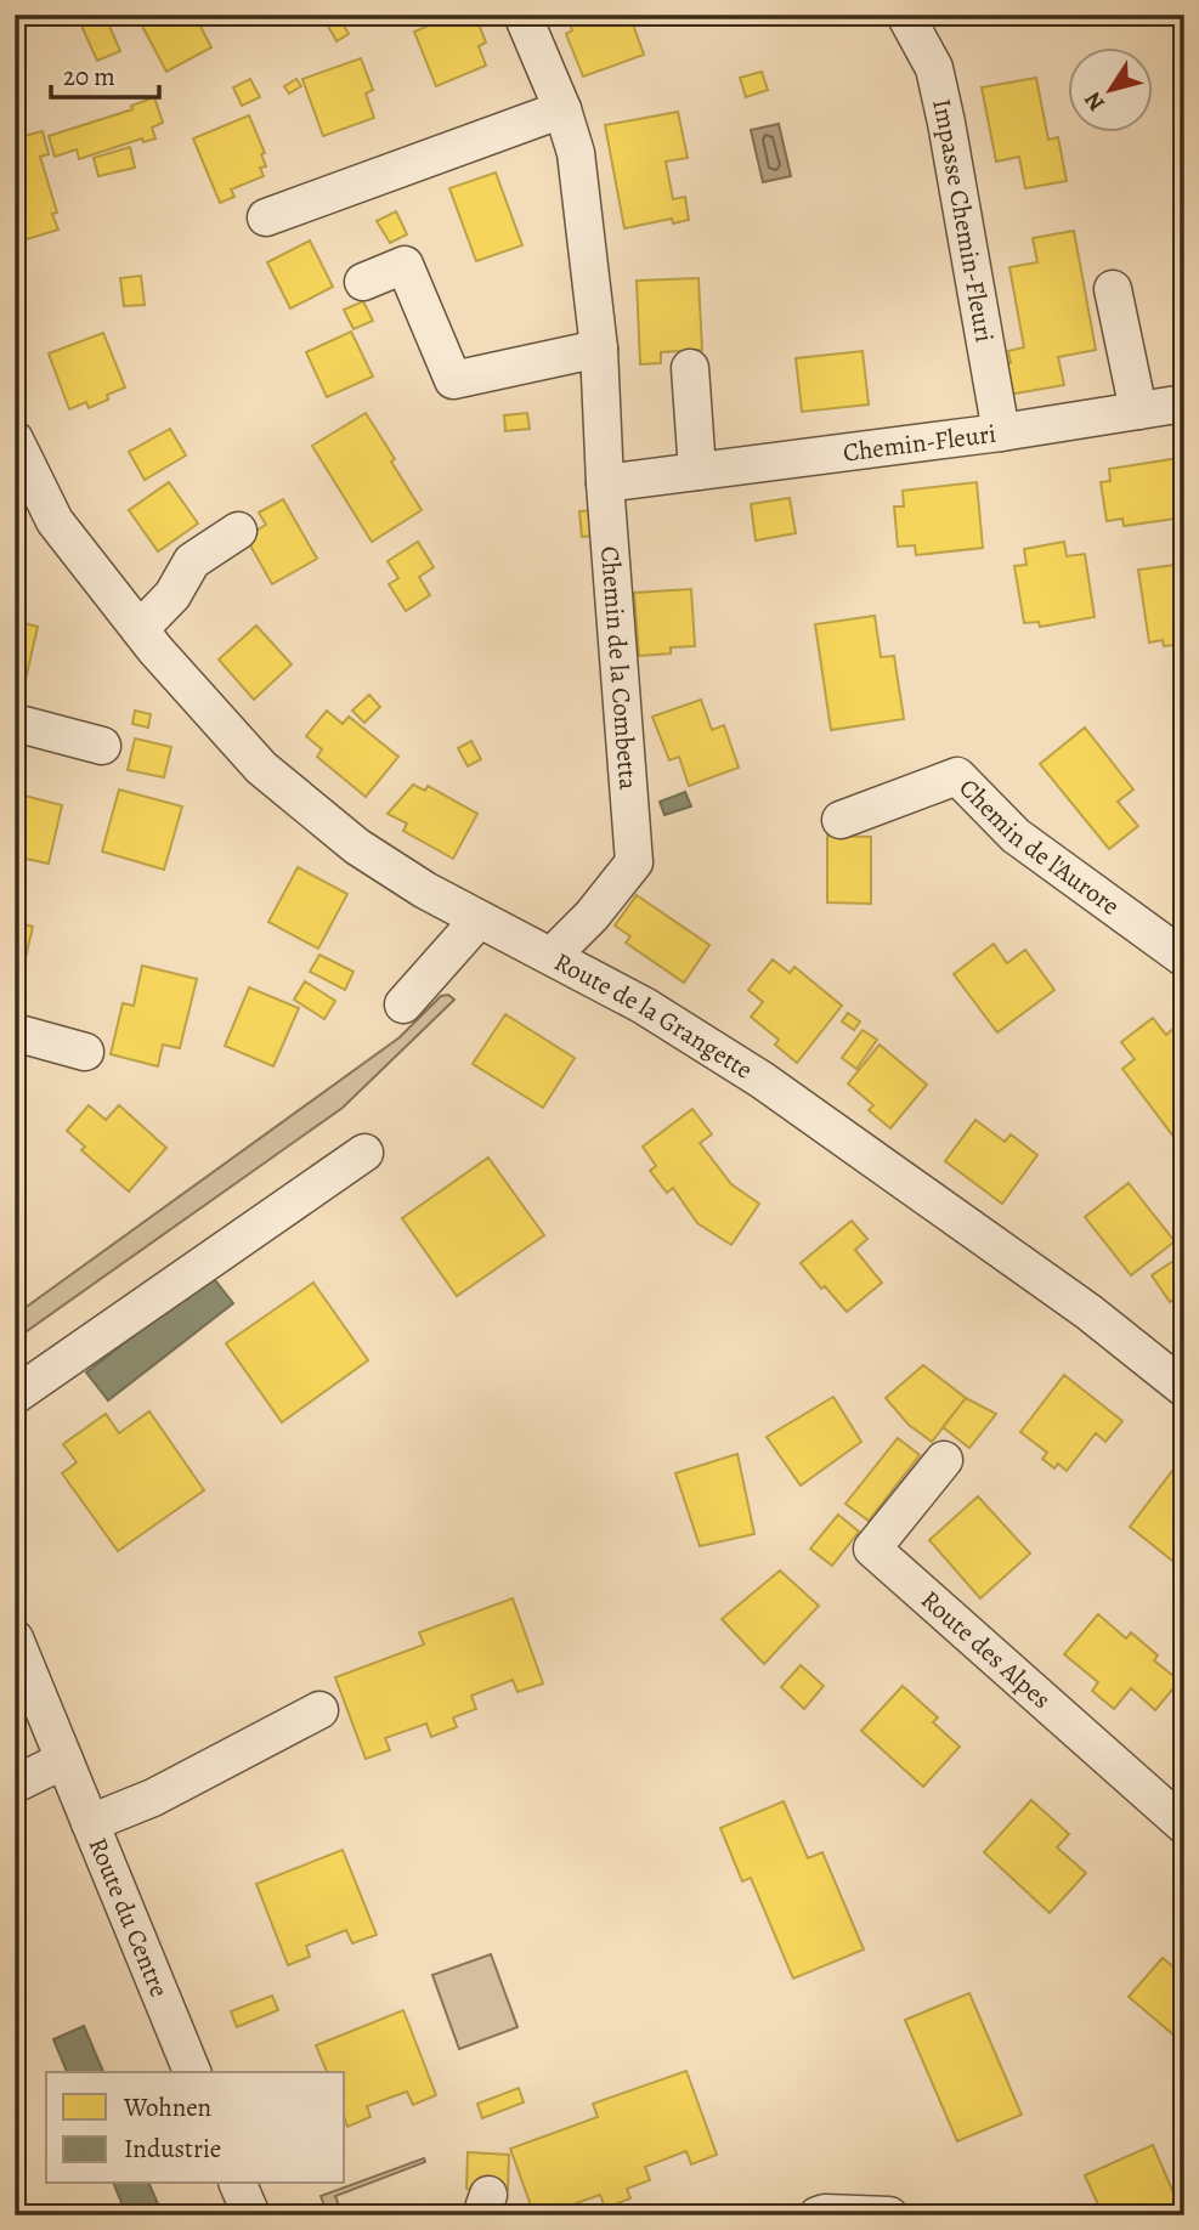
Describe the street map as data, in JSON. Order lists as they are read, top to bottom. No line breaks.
{"streets":{"street":["Impasse Chemin-Fleuri","Chemin-Fleuri","Chemin de la Combetta","Chemin de l'Aurore","Route de la Grangette","Route des Alpes","Route du Centre"]},"crossings":[["Impasse Chemin-Fleuri","Chemin-Fleuri"],["Chemin-Fleuri","Chemin de la Combetta"],["Chemin de la Combetta","Route de la Grangette"]],"legend":["Wohnen","Industrie"],"scale_bar":"20 m","north":"bottom left"}
